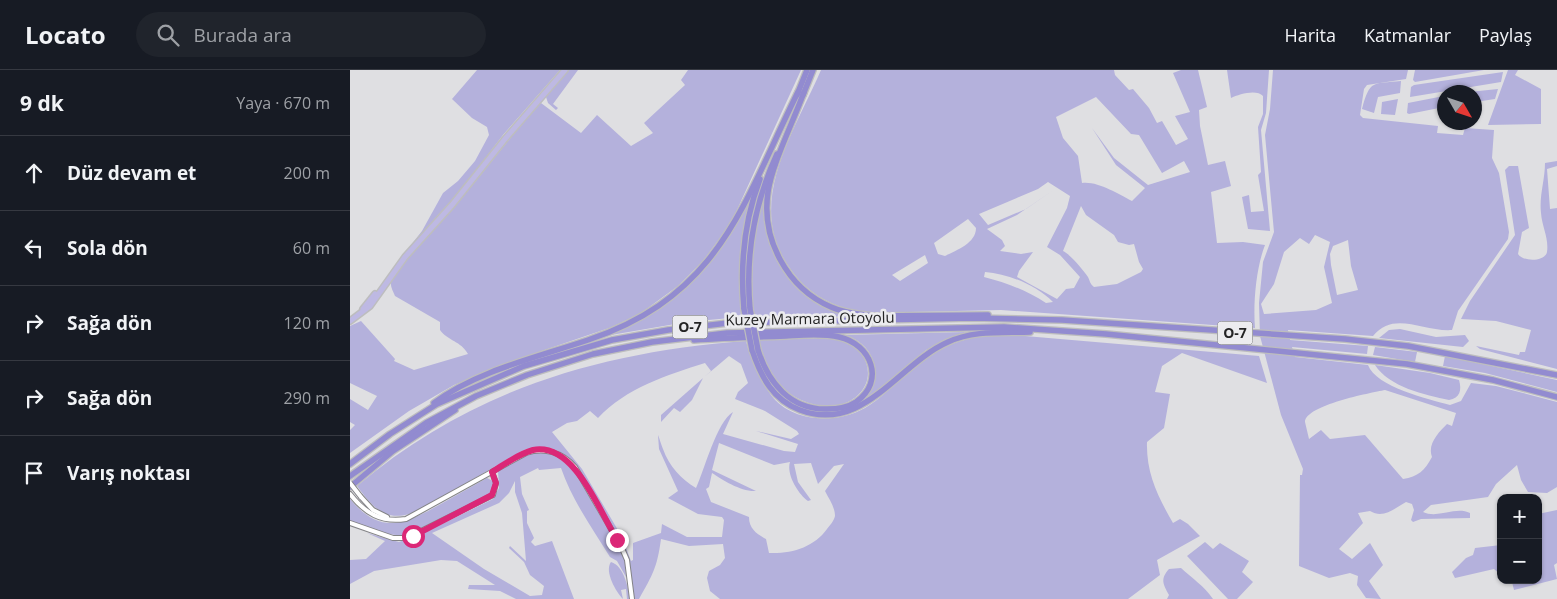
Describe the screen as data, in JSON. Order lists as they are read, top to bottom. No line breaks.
{"streets":{"highway":["Kuzey Marmara Otoyolu","O-7"]},"crossings":[["Kuzey Marmara Otoyolu","O-7"]],"north":"bottom right","page":{"header":"Locato","search":"Burada ara","nav":["Harita","Katmanlar","Paylaş"],"heading":["9 dk","Yaya · 670 m"],"list":[["Düz devam et","200 m"],["Sola dön","60 m"],["Sağa dön","120 m"],["Sağa dön","290 m"],"Varış noktası"],"map_buttons":["+","−"]}}
